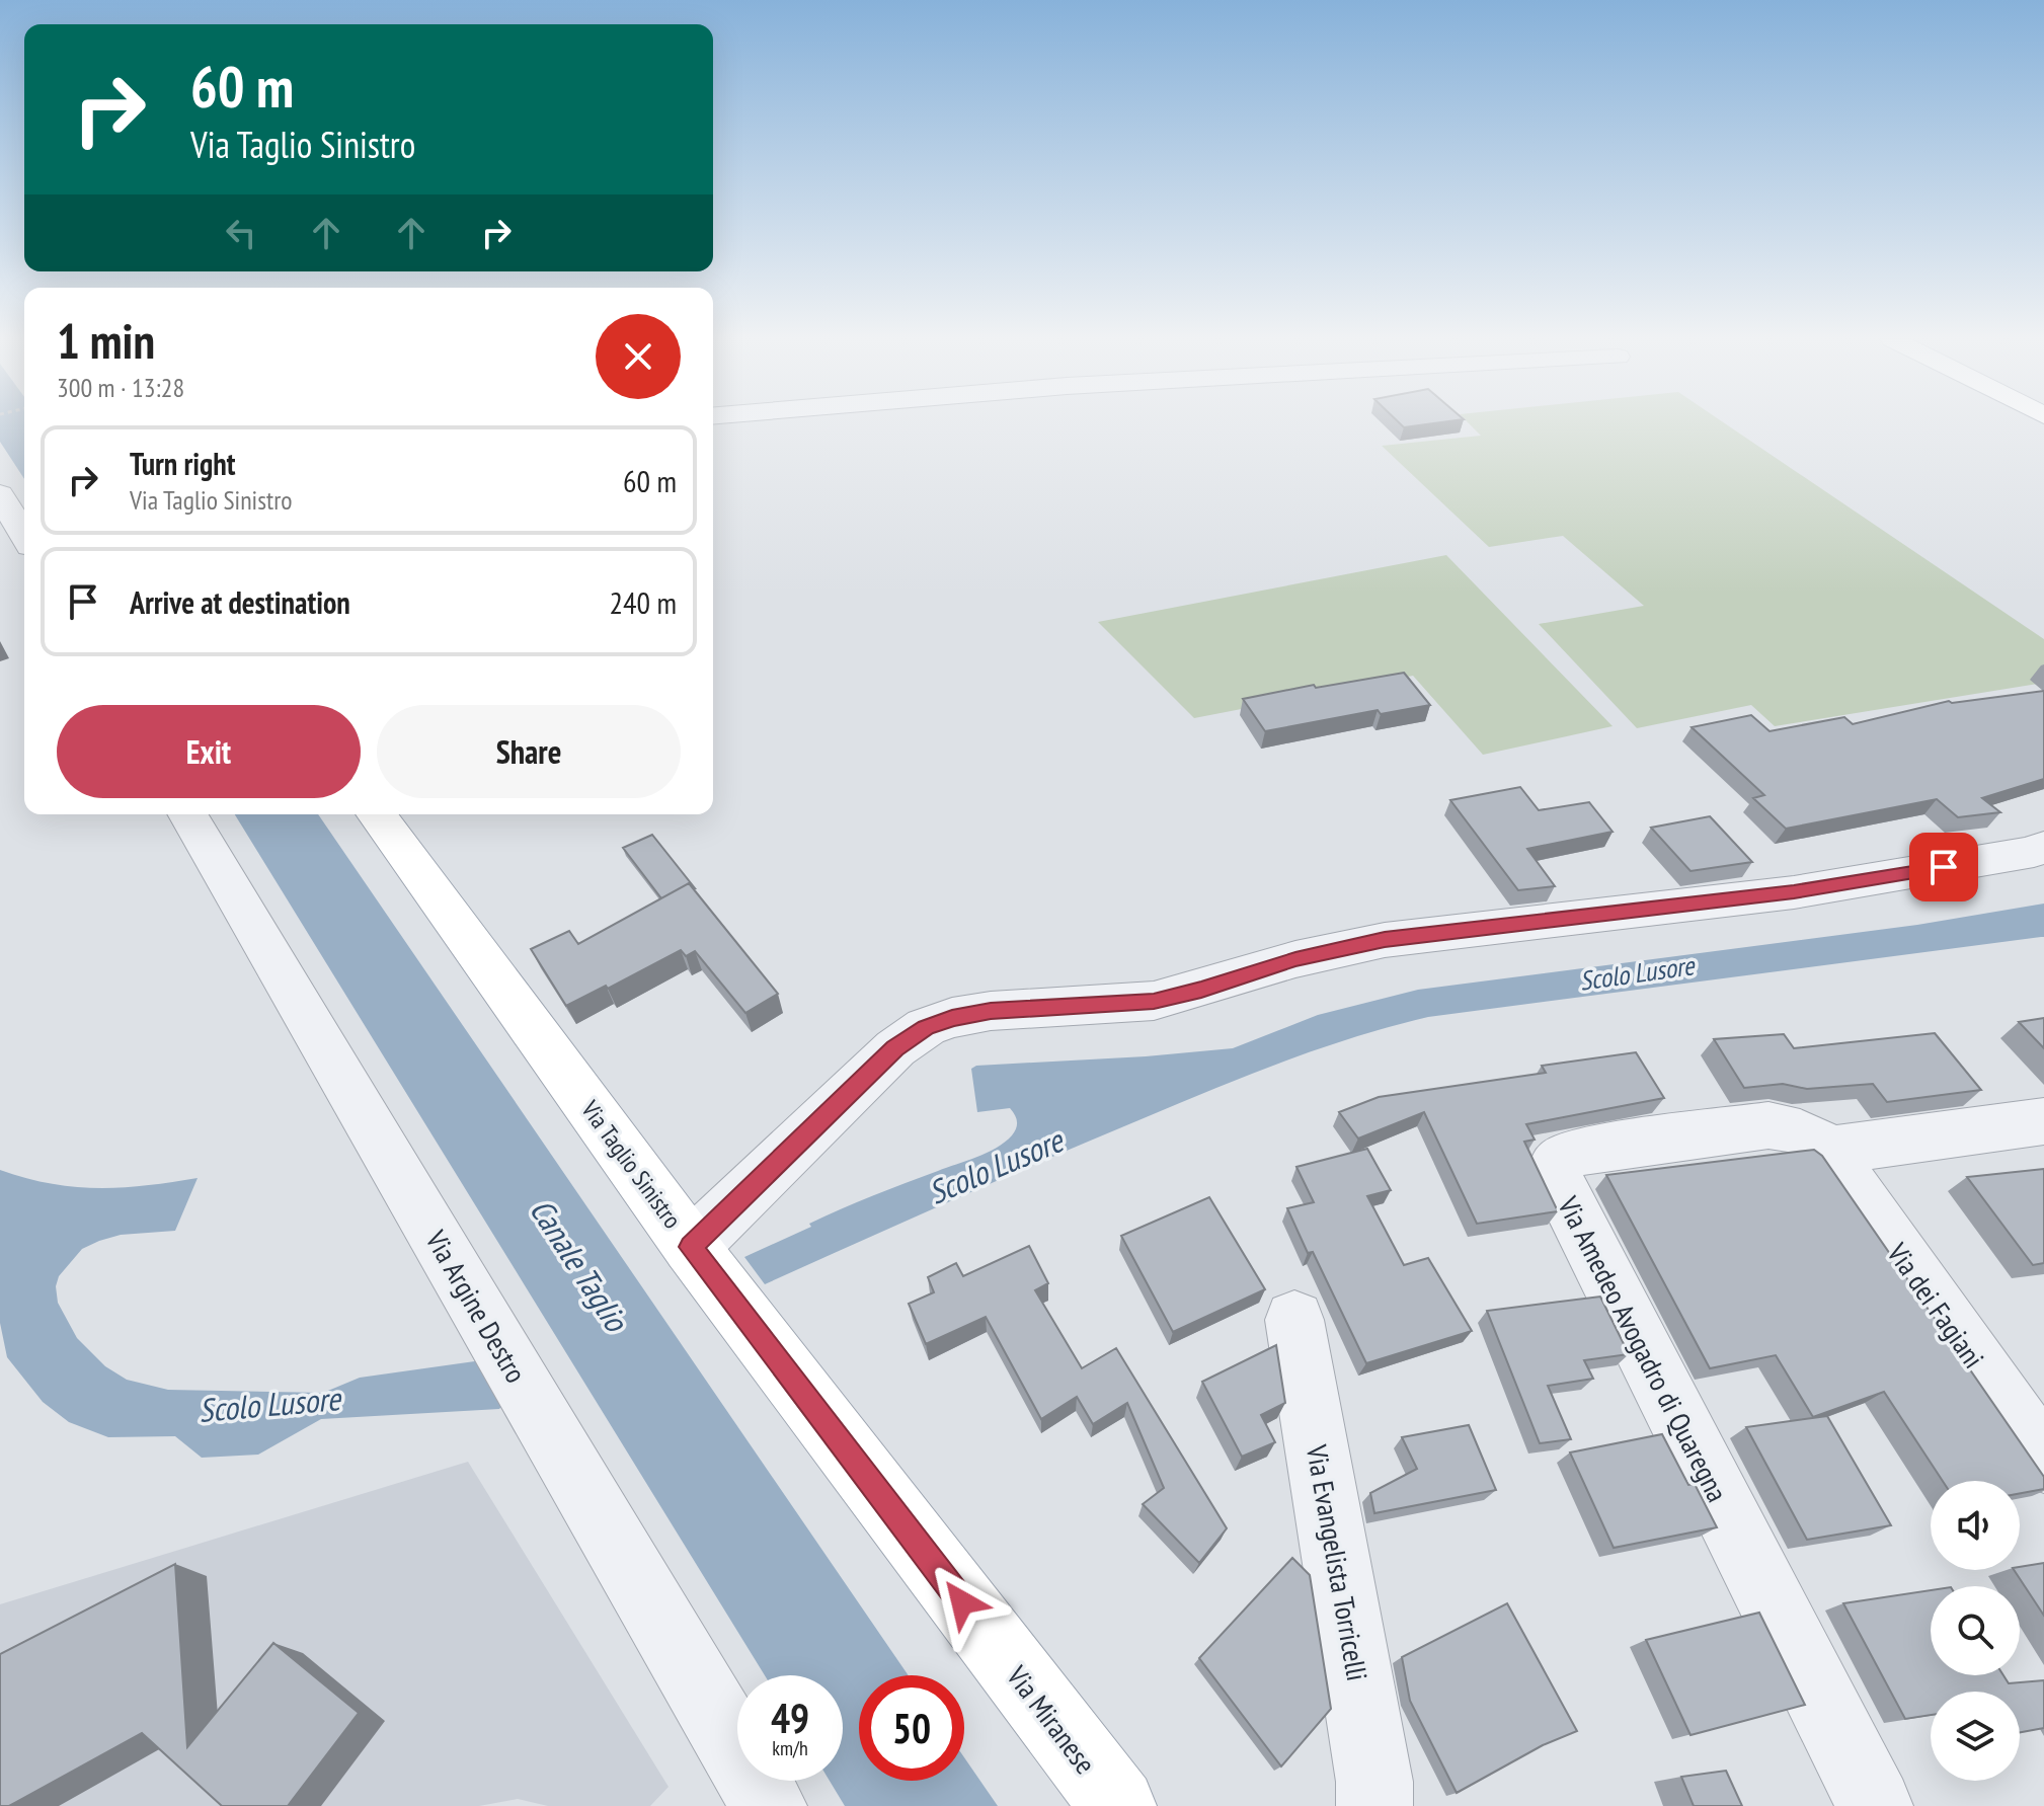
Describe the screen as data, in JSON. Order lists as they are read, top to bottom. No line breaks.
{"streets":{"main road":["Via Taglio Sinistro","Via Miranese"],"street":["Via dei Fagiani","Via Argine Destro","Via Amedeo Avogadro di Quaregna","Via Evangelista Torricelli"]},"crossings":[["Via Taglio Sinistro","Via Miranese"],["Via dei Fagiani","Via Amedeo Avogadro di Quaregna"]],"water":["Scolo Lusore","Canale Taglio"],"page":{"turn":["60 m","Via Taglio Sinistro"],"heading":["1 min","300 m · 13:28"],"list":[{"name":"Turn right","note":"Via Taglio Sinistro","value":"60 m"},{"name":"Arrive at destination","value":"240 m"}],"buttons":["Exit","Share"],"speed":"49 km/h","limit":"50"}}
